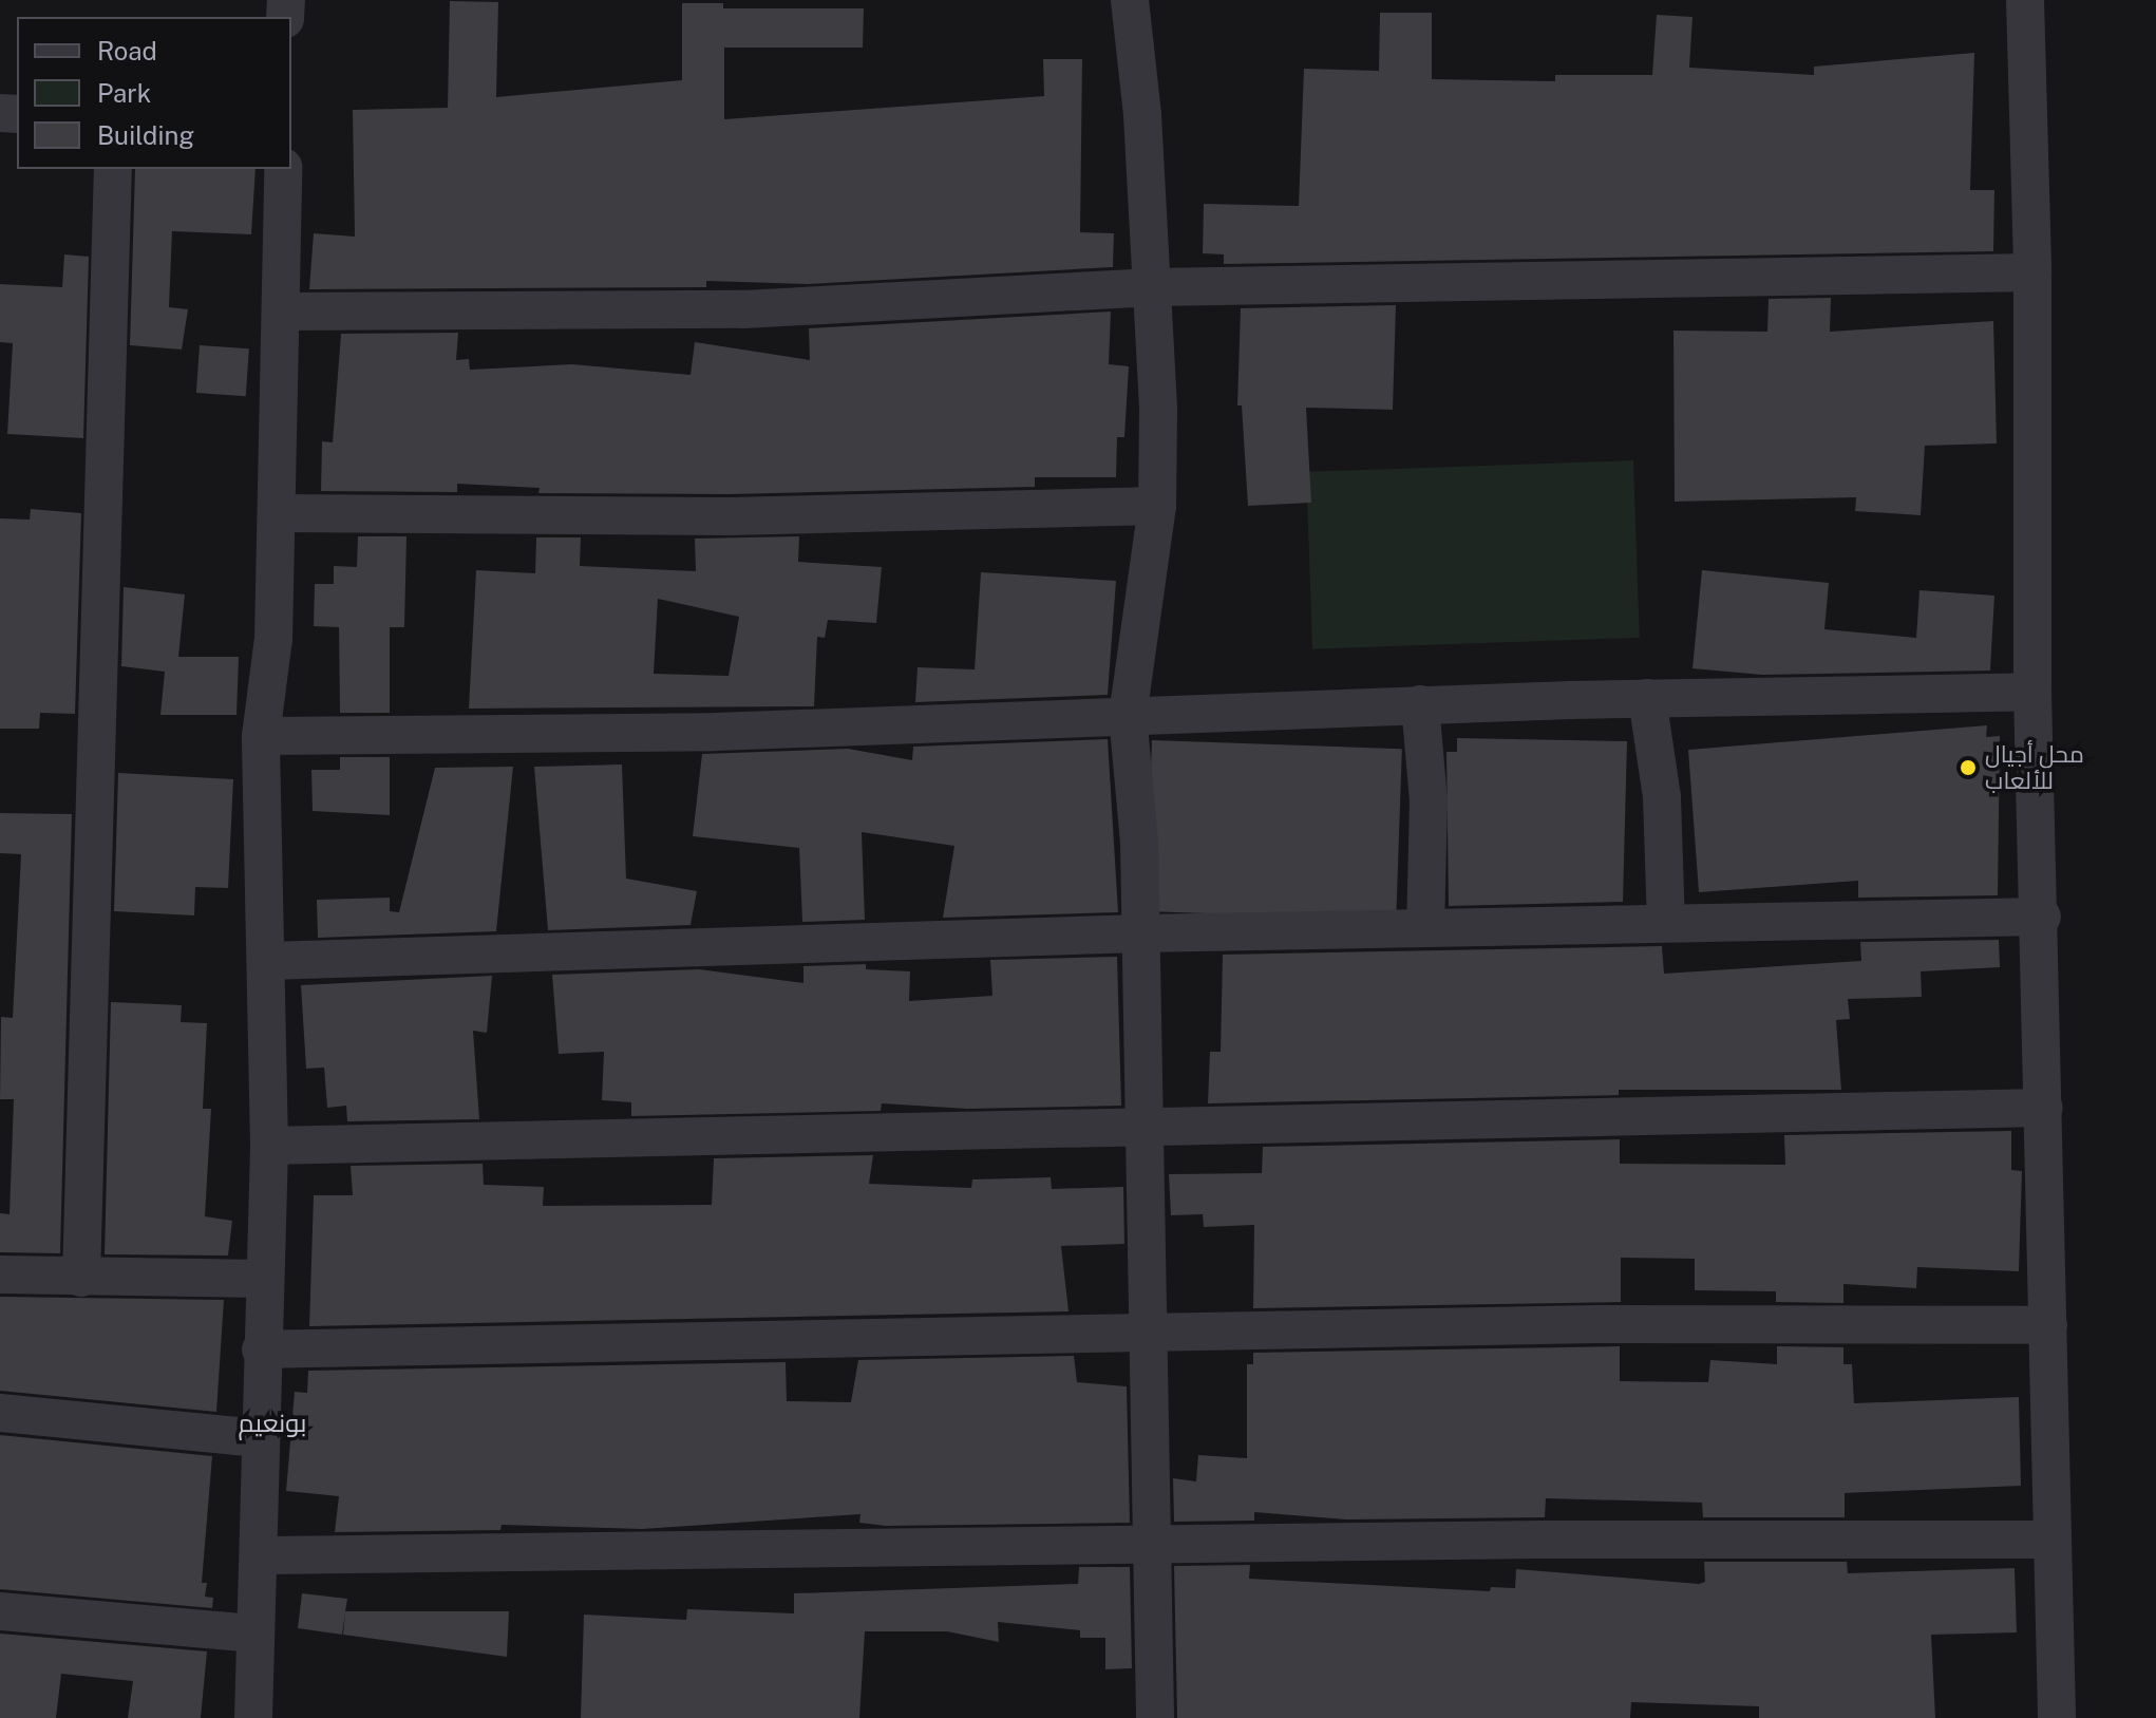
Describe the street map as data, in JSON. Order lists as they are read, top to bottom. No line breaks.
{"districts":["بونعيم"],"places":["محل أجيال للألعاب"],"legend":["Road","Park","Building"]}
